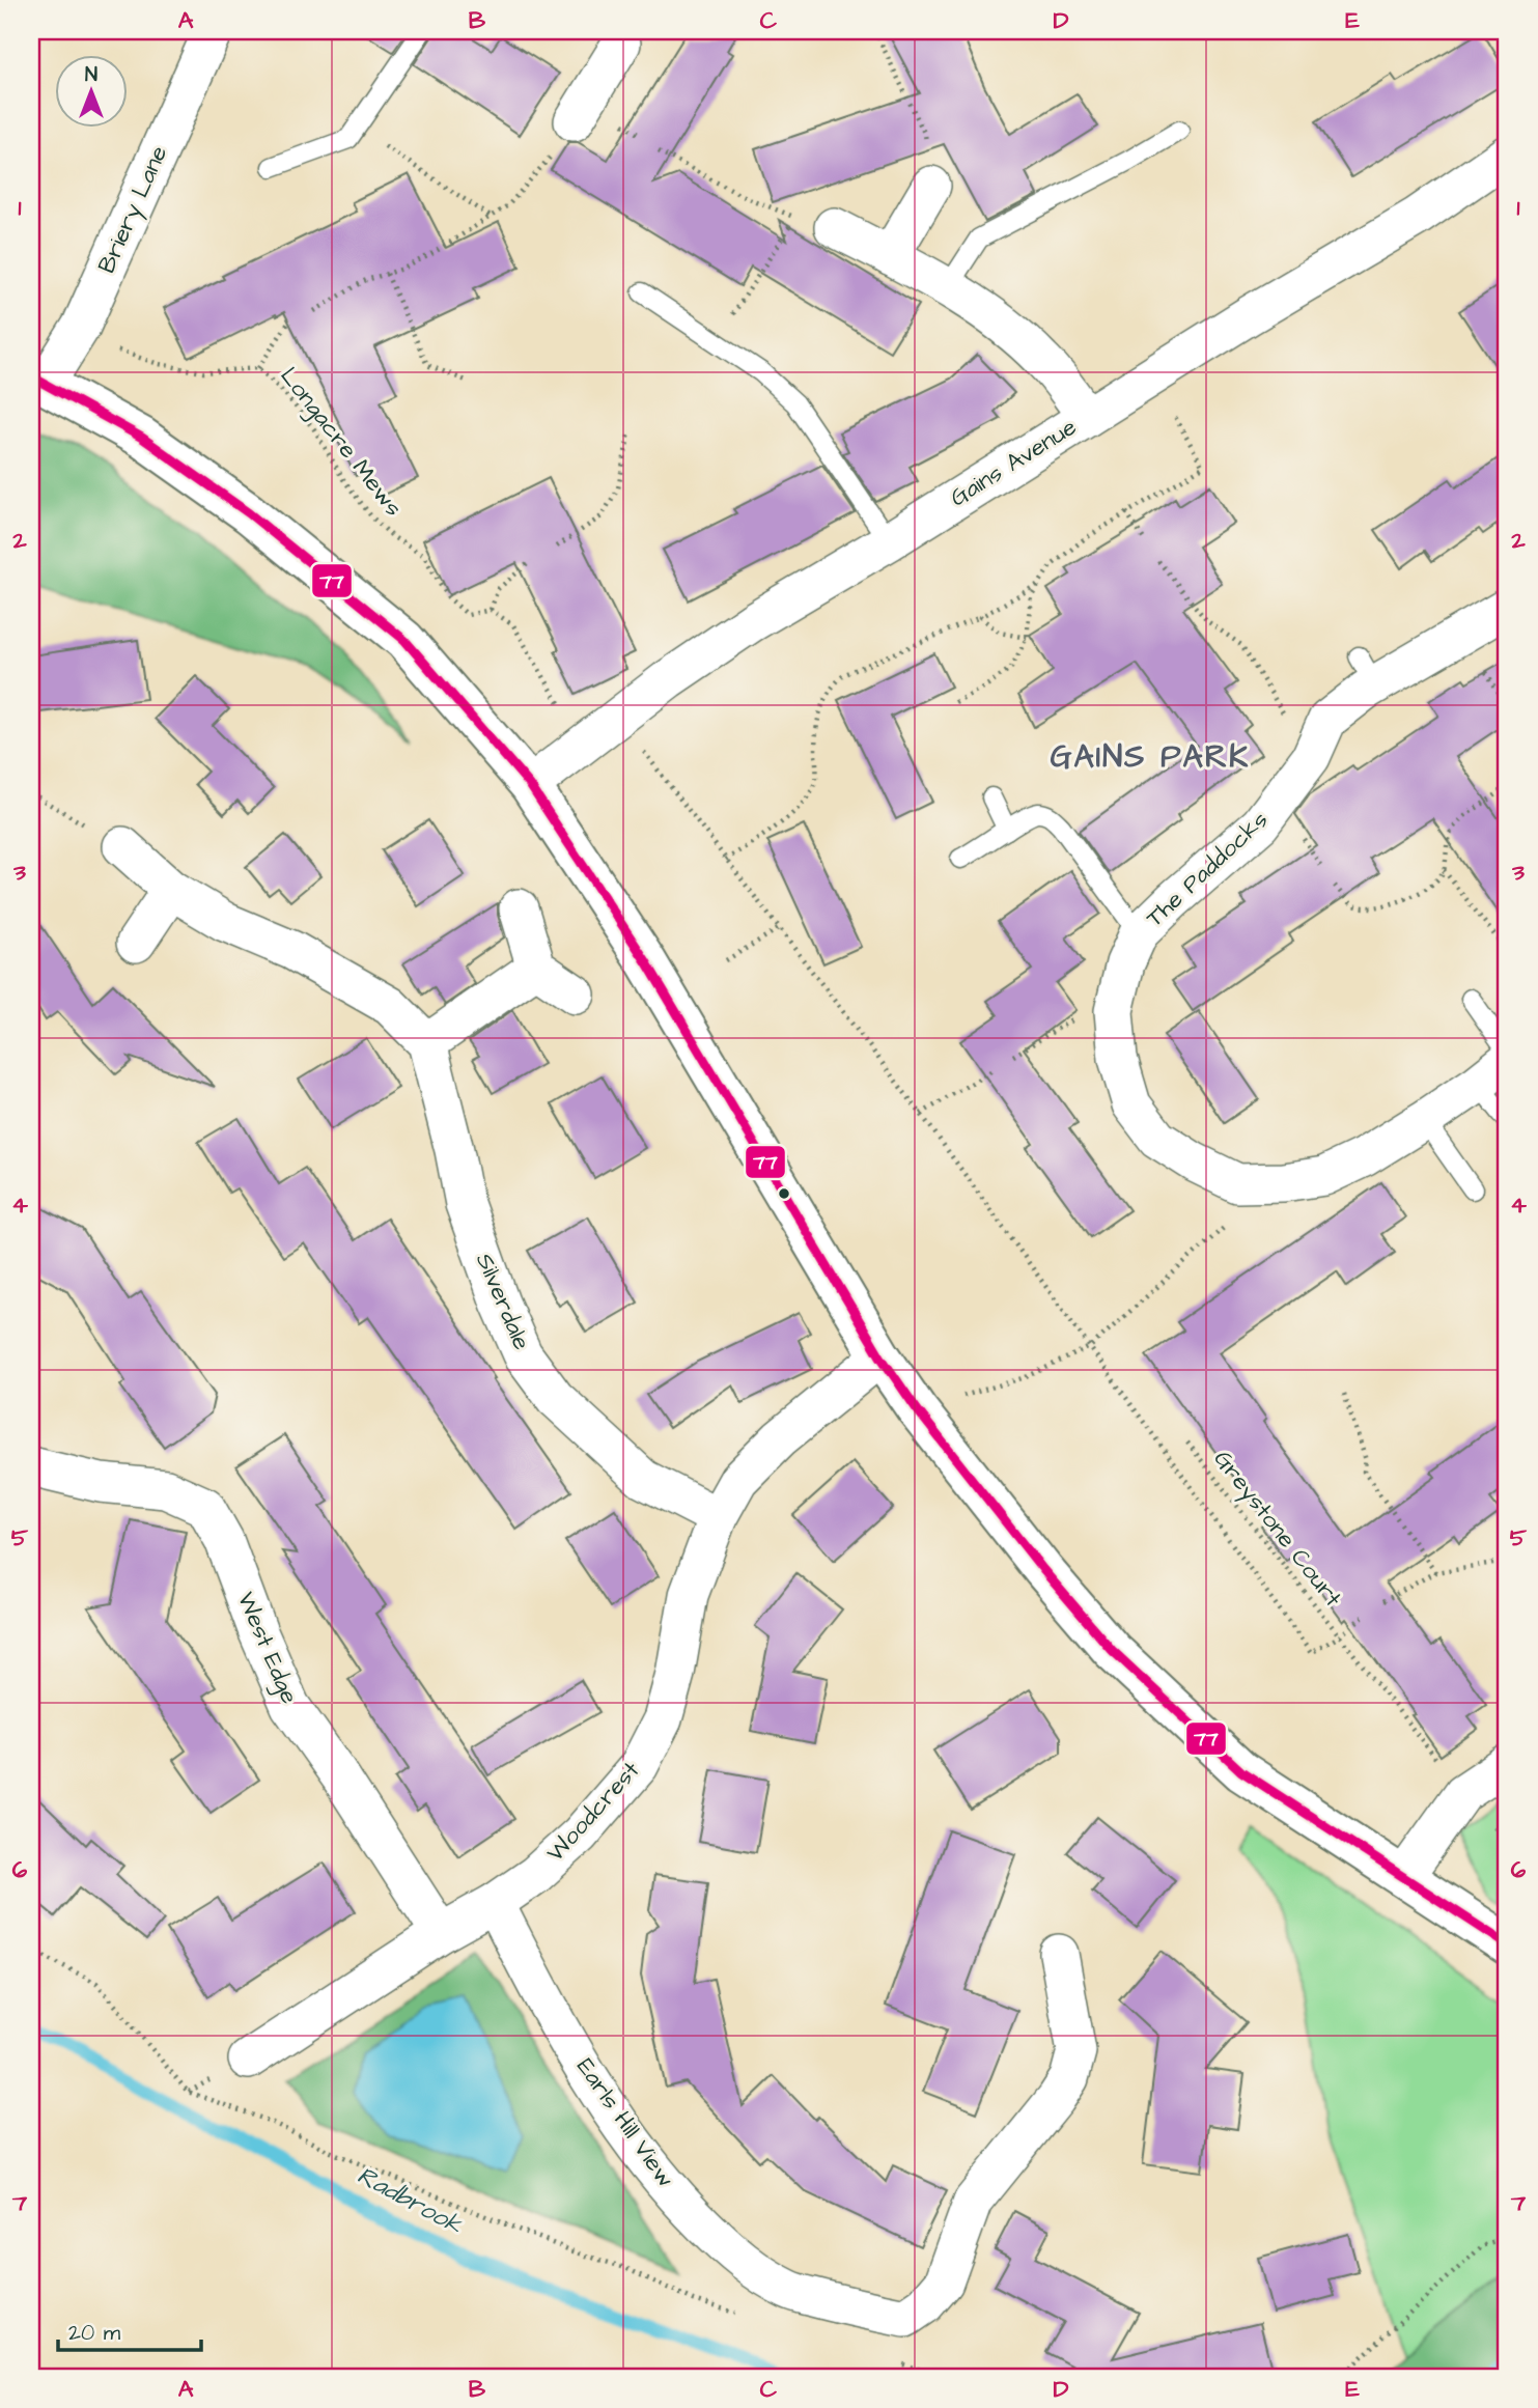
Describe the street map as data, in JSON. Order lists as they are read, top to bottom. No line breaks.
{"streets":{"street":["Briery Lane","Gains Avenue","The Paddocks","Silverdale","West Edge","Woodcrest","Earls Hill View"],"path":["Longacre Mews","Greystone Court"]},"crossings":[["Briery Lane","Longacre Mews"],["Silverdale","Woodcrest"],["West Edge","Woodcrest"],["Woodcrest","Earls Hill View"]],"districts":["GAINS PARK"],"water":["Radbrook"],"lines":["transit line 77"],"scale_bar":"20 m","north":"top","grid":{"columns":["A","B","C","D","E"],"rows":["1","2","3","4","5","6","7"]}}
